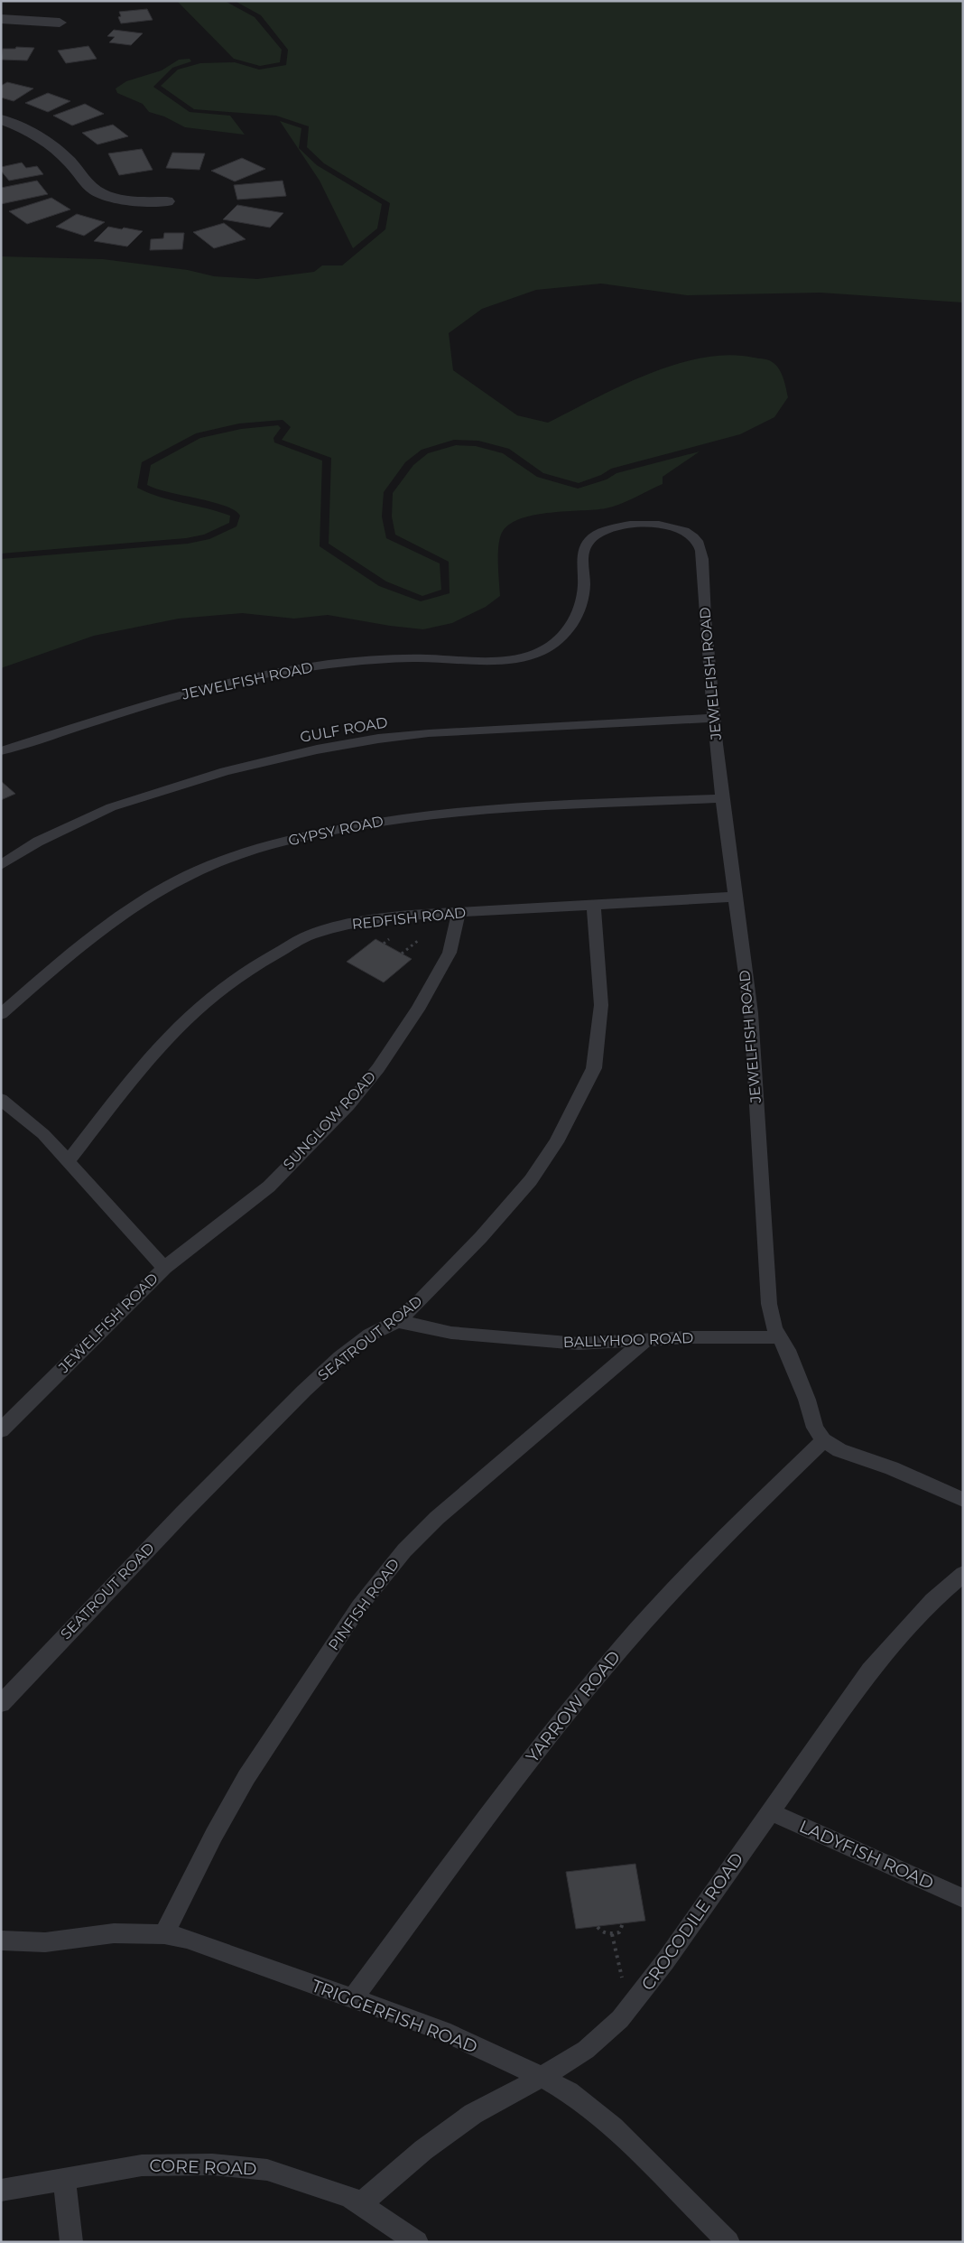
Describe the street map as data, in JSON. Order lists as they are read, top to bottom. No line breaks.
{"streets":{"lane":["JEWELFISH ROAD","GULF ROAD","GYPSY ROAD","REDFISH ROAD","SUNGLOW ROAD","SEATROUT ROAD","BALLYHOO ROAD","PINFISH ROAD","YARROW ROAD","LADYFISH ROAD","CROCODILE ROAD","TRIGGERFISH ROAD","CORE ROAD"]},"crossings":[["JEWELFISH ROAD","GULF ROAD"],["JEWELFISH ROAD","GYPSY ROAD"],["JEWELFISH ROAD","REDFISH ROAD"],["JEWELFISH ROAD","SUNGLOW ROAD"],["JEWELFISH ROAD","BALLYHOO ROAD"],["JEWELFISH ROAD","YARROW ROAD"],["REDFISH ROAD","SUNGLOW ROAD"],["REDFISH ROAD","SEATROUT ROAD"],["SEATROUT ROAD","BALLYHOO ROAD"],["BALLYHOO ROAD","PINFISH ROAD"],["PINFISH ROAD","TRIGGERFISH ROAD"],["YARROW ROAD","TRIGGERFISH ROAD"],["LADYFISH ROAD","CROCODILE ROAD"],["CROCODILE ROAD","TRIGGERFISH ROAD"],["CROCODILE ROAD","CORE ROAD"]]}
